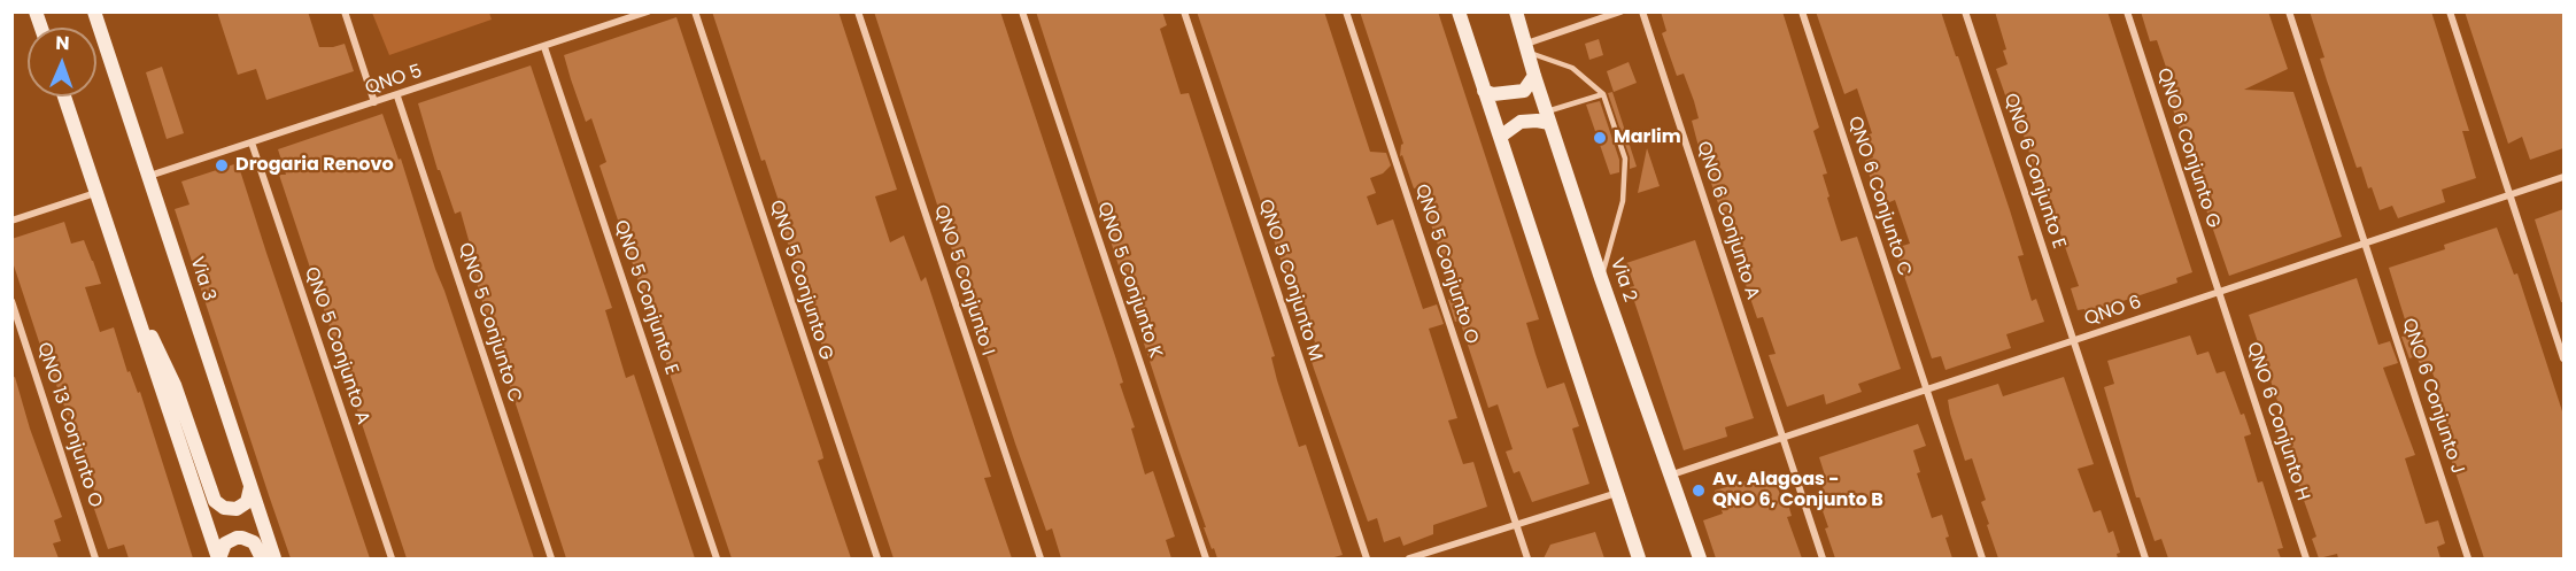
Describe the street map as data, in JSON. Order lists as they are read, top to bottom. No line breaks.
{"streets":{"main road":["Via 3","Via 2"],"street":["QNO 5","QNO 6 Conjunto G","QNO 6 Conjunto E","QNO 6 Conjunto C","QNO 6 Conjunto A","QNO 5 Conjunto O","QNO 5 Conjunto G","QNO 5 Conjunto I","QNO 5 Conjunto K","QNO 5 Conjunto M","QNO 5 Conjunto E","QNO 6","QNO 5 Conjunto C","QNO 5 Conjunto A","QNO 6 Conjunto J","QNO 6 Conjunto H","QNO 13 Conjunto O"]},"crossings":[["QNO 5","Via 3"],["QNO 5","QNO 5 Conjunto E"],["QNO 5","QNO 5 Conjunto C"],["QNO 5","QNO 5 Conjunto A"],["QNO 6 Conjunto G","QNO 6"],["QNO 6 Conjunto G","QNO 6 Conjunto H"],["QNO 6 Conjunto E","QNO 6"],["QNO 6 Conjunto C","QNO 6"],["QNO 6 Conjunto A","QNO 6"],["Via 2","QNO 6"],["QNO 6","QNO 6 Conjunto J"],["QNO 6","QNO 6 Conjunto H"]],"places":["Marlim","Drogaria Renovo","Av. Alagoas - QNO 6, Conjunto B"],"north":"top"}
